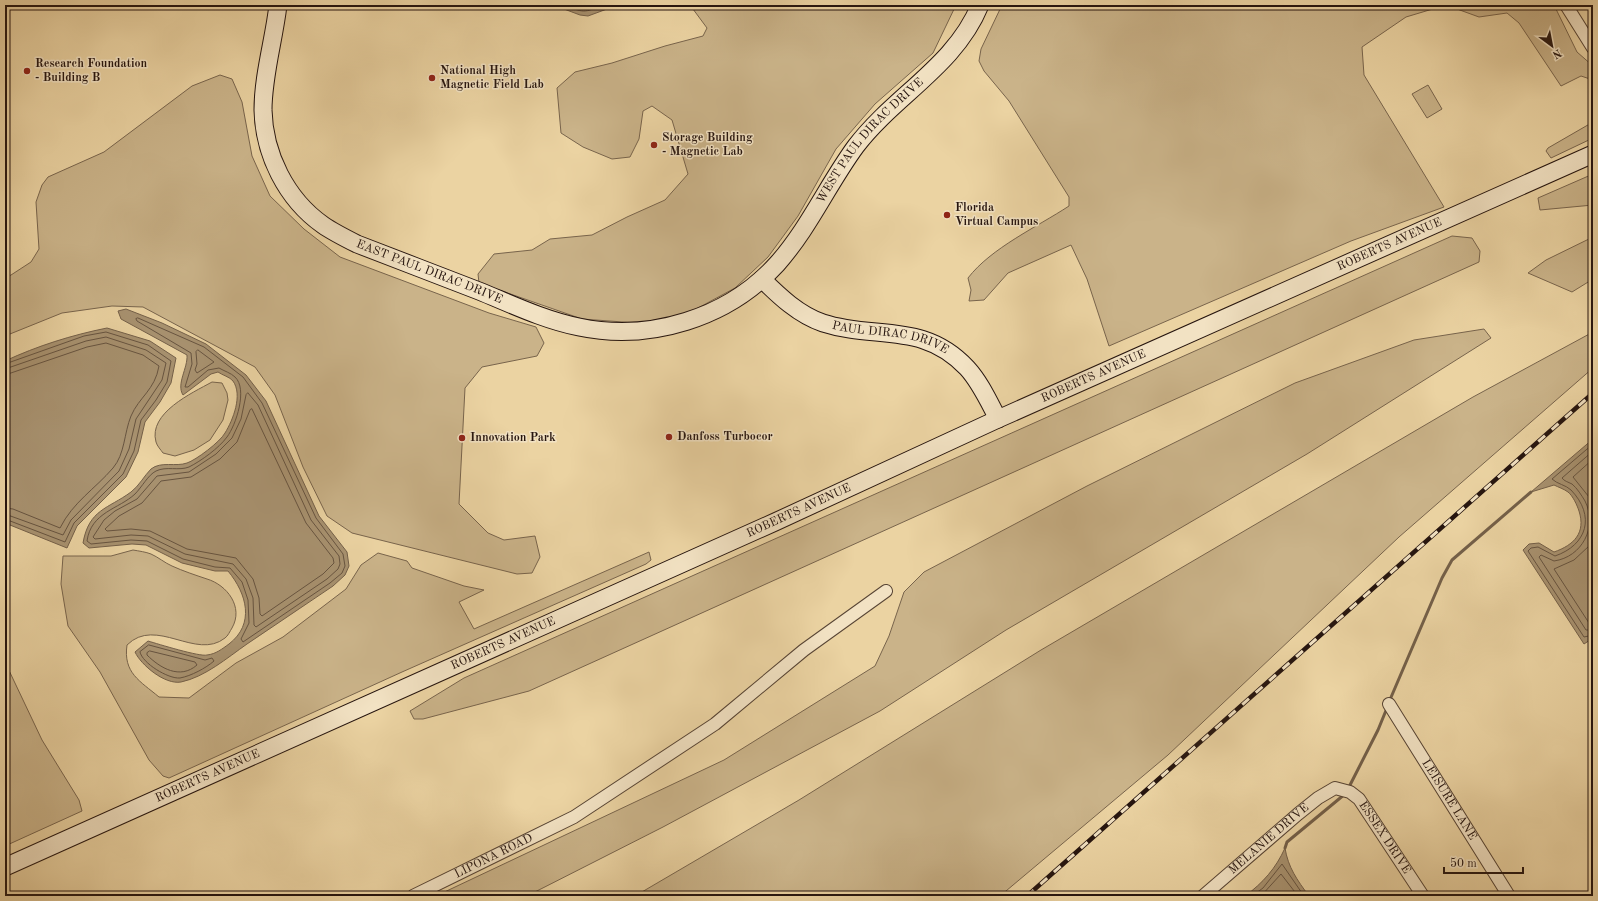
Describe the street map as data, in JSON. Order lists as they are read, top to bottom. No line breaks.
{"streets":{"street":["WEST PAUL DIRAC DRIVE","ROBERTS AVENUE","EAST PAUL DIRAC DRIVE","PAUL DIRAC DRIVE","LEISURE LANE","ESSEX DRIVE","MELANIE DRIVE","LIPONA ROAD"]},"crossings":[["WEST PAUL DIRAC DRIVE","EAST PAUL DIRAC DRIVE"],["WEST PAUL DIRAC DRIVE","PAUL DIRAC DRIVE"],["ROBERTS AVENUE","PAUL DIRAC DRIVE"],["EAST PAUL DIRAC DRIVE","PAUL DIRAC DRIVE"],["ESSEX DRIVE","MELANIE DRIVE"]],"places":["Research Foundation - Building B","National High Magnetic Field Lab","Storage Building - Magnetic Lab","Florida Virtual Campus","Danfoss Turbocor","Innovation Park"],"scale_bar":"50 m","north":"bottom right"}
